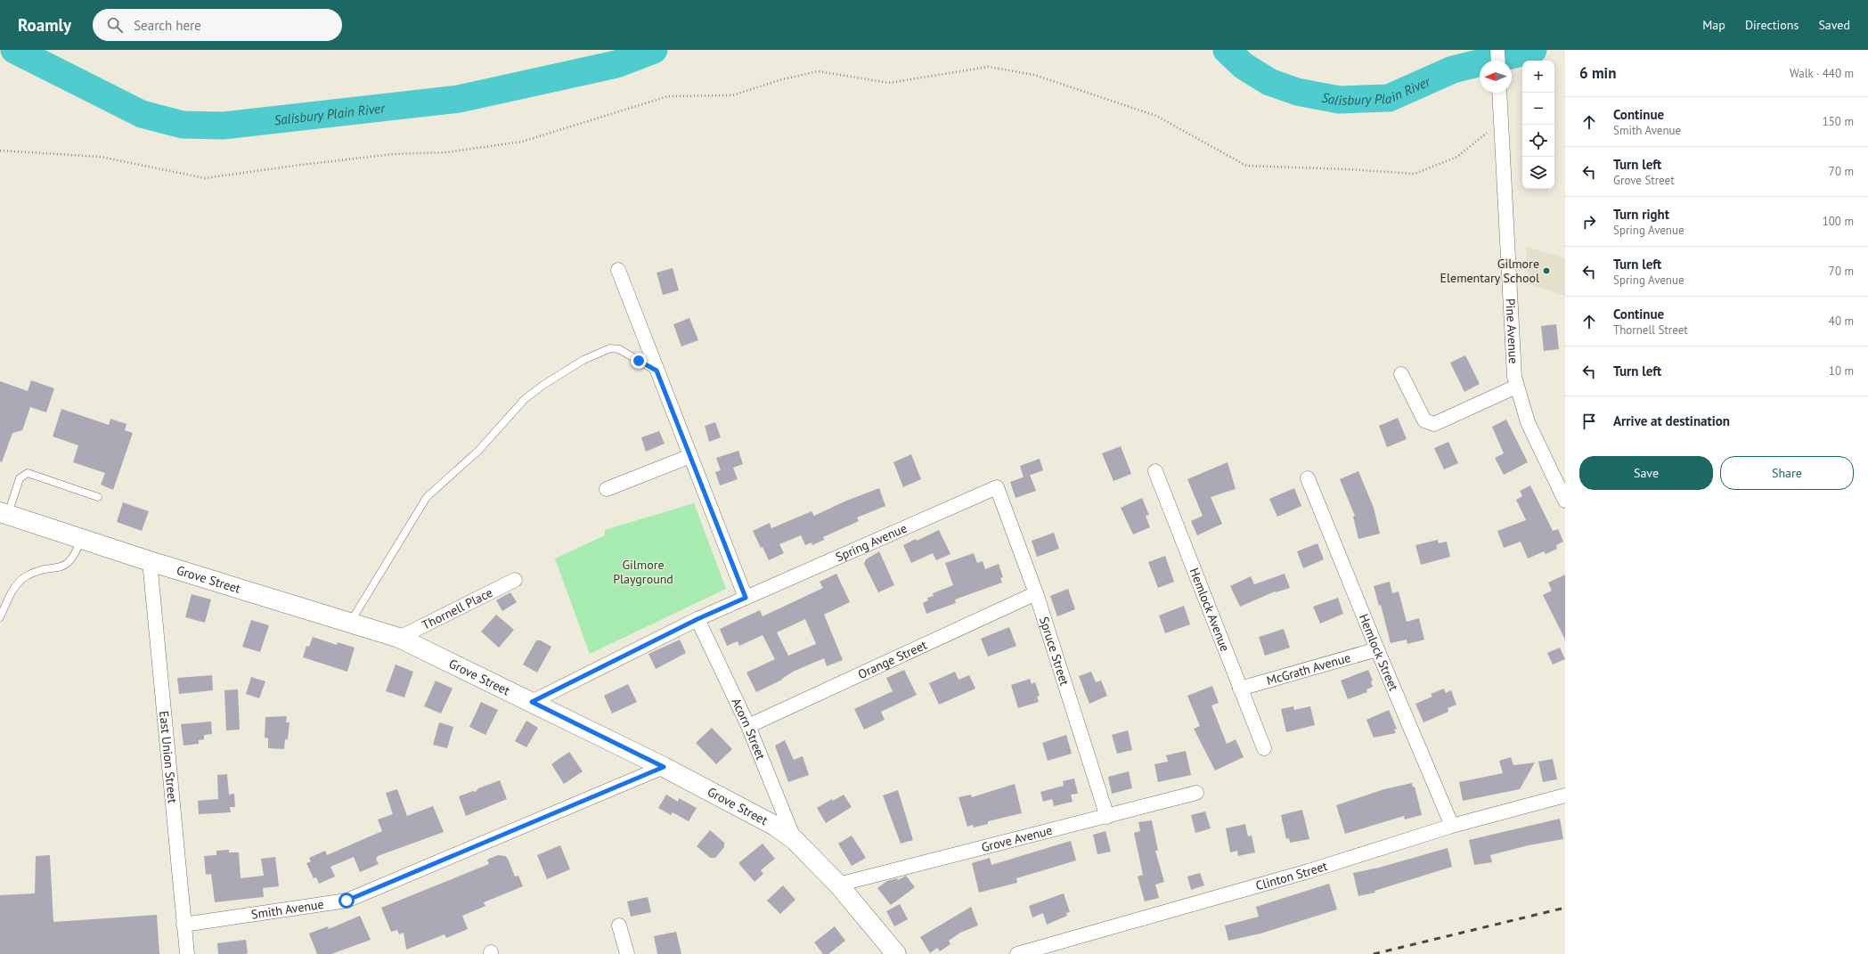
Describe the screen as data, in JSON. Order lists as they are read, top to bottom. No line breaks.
{"streets":{"main road":["Grove Street"],"street":["Pine Avenue","Spring Avenue","Thornell Place","Hemlock Avenue","Spruce Street","Hemlock Street","Orange Street","McGrath Avenue","Acorn Street","East Union Street","Grove Avenue","Clinton Street","Smith Avenue"]},"crossings":[["Spring Avenue","Grove Street"],["Spring Avenue","Spruce Street"],["Spring Avenue","Acorn Street"],["Grove Street","Thornell Place"],["Grove Street","Acorn Street"],["Grove Street","East Union Street"],["Grove Street","Grove Avenue"],["Grove Street","Smith Avenue"],["Hemlock Avenue","McGrath Avenue"],["Spruce Street","Orange Street"],["Spruce Street","Grove Avenue"],["Hemlock Street","McGrath Avenue"],["Hemlock Street","Clinton Street"],["Orange Street","Acorn Street"],["East Union Street","Smith Avenue"]],"water":["Salisbury Plain River"],"parks":["Gilmore Playground"],"places":["Gilmore Elementary School"],"north":"left","page":{"header":"Roamly","search":"Search here","nav":["Map","Directions","Saved"],"heading":["6 min","Walk · 440 m"],"map_buttons":["+","−"],"list":[["Continue","Smith Avenue","150 m"],["Turn left","Grove Street","70 m"],["Turn right","Spring Avenue","100 m"],["Turn left","Spring Avenue","70 m"],["Continue","Thornell Street","40 m"],["Turn left","10 m"],"Arrive at destination"],"buttons":["Save","Share"]}}
